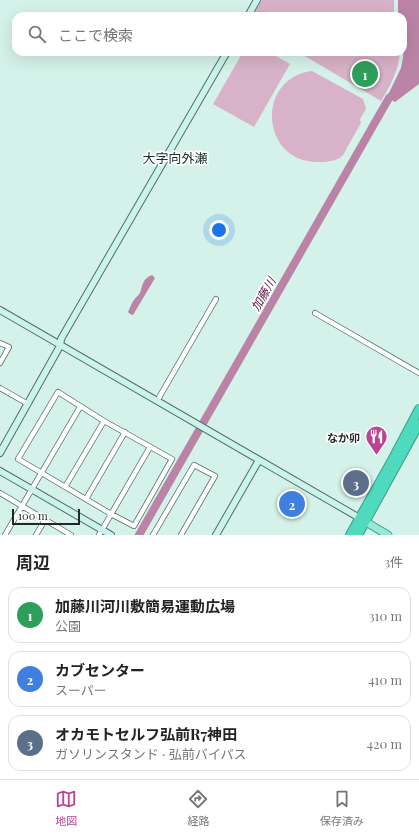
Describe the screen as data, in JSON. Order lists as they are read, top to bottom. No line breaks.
{"districts":["大字向外瀬"],"water":["加藤川"],"places":{"restaurant":["なか卯"]},"scale_bar":"100 m","page":{"search":"ここで検索","pins":["1","3","2"],"scale":"100 m","heading":["周辺","3件"],"list":[{"mark":"1","name":"加藤川河川敷簡易運動広場","note":"公園","value":"310 m"},{"mark":"2","name":"カブセンター","note":"スーパー","value":"410 m"},{"mark":"3","name":"オカモトセルフ弘前R7神田","note":"ガソリンスタンド · 弘前バイパス","value":"420 m"}],"nav":["地図","経路","保存済み"]}}
